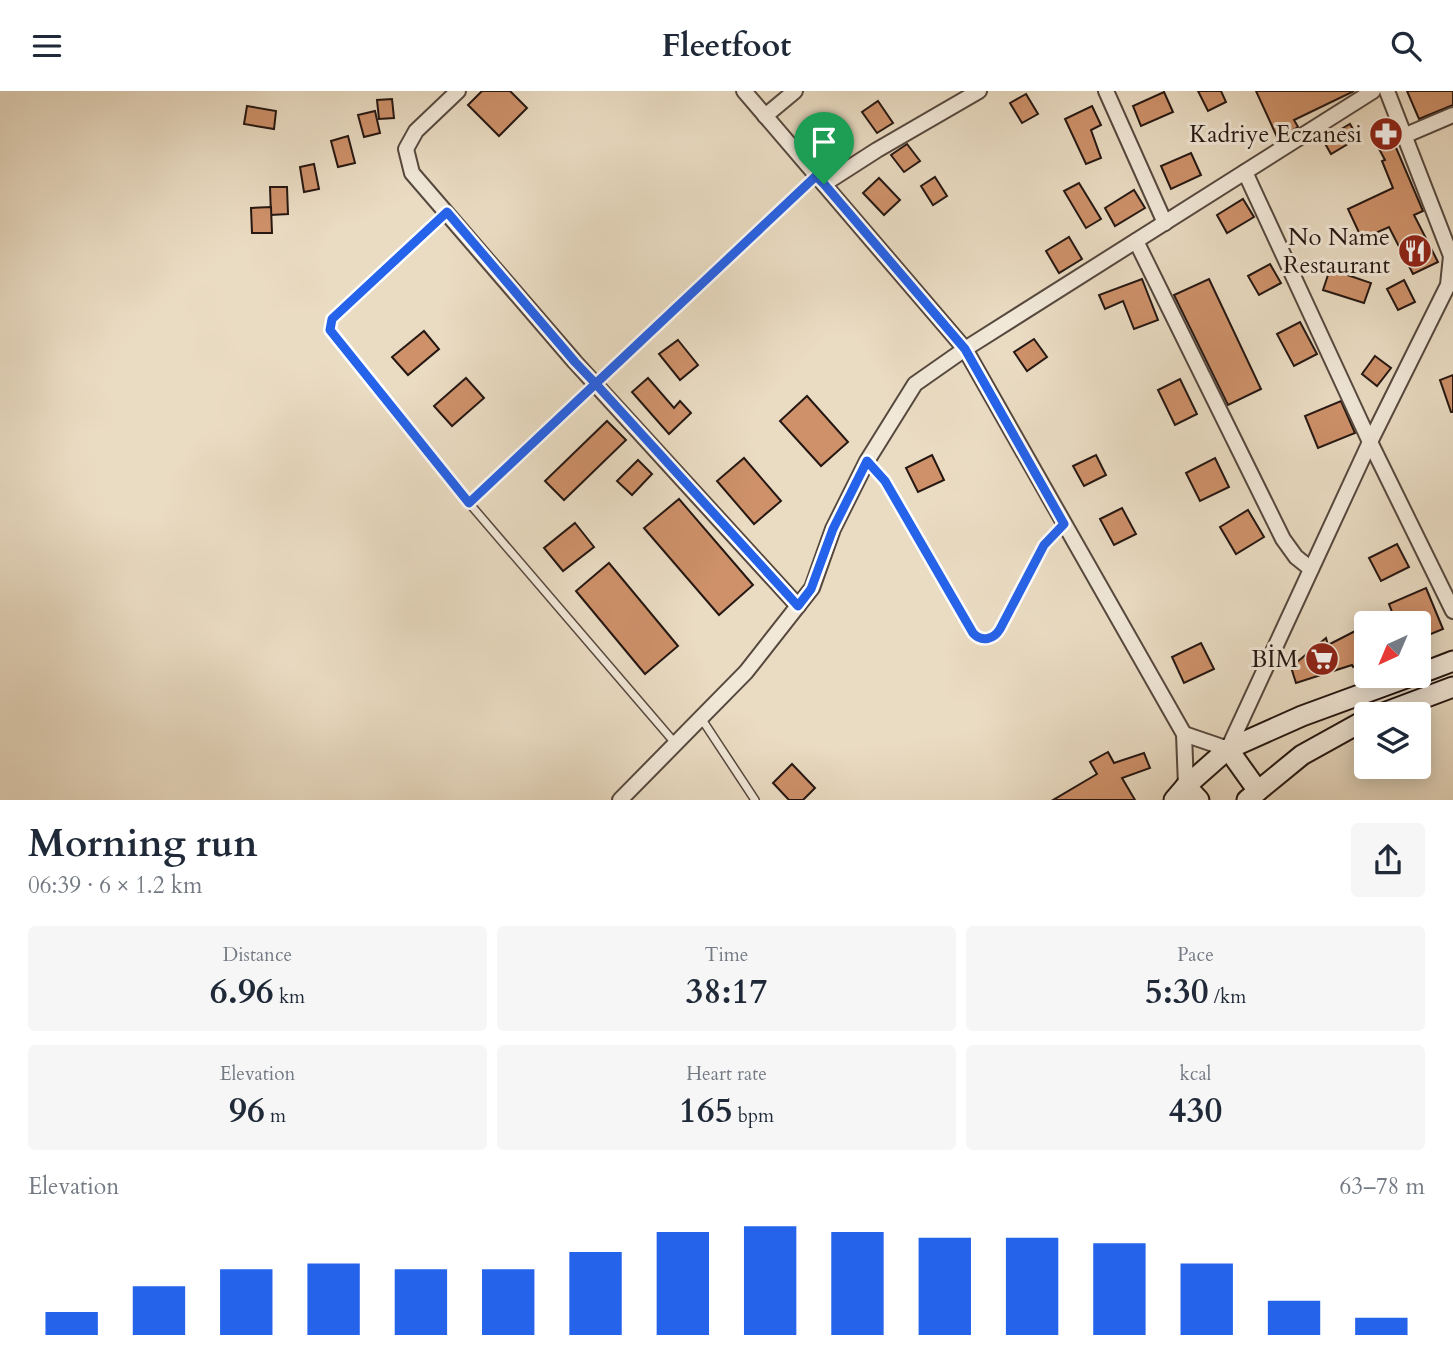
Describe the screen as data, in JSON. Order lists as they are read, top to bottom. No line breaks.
{"places":{"pharmacy":["Kadriye Eczanesi"],"restaurant":["No Name Restaurant"],"supermarket":["BİM"]},"north":"bottom left","page":{"header":"Fleetfoot","heading":["Morning run","06:39 · 6 × 1.2 km"],"stats":[["Distance","6.96 km"],["Time","38:17"],["Pace","5:30 /km"],["Elevation","96 m"],["Heart rate","165 bpm"],["kcal","430"]],"chart":["Elevation","63–78 m"]}}
